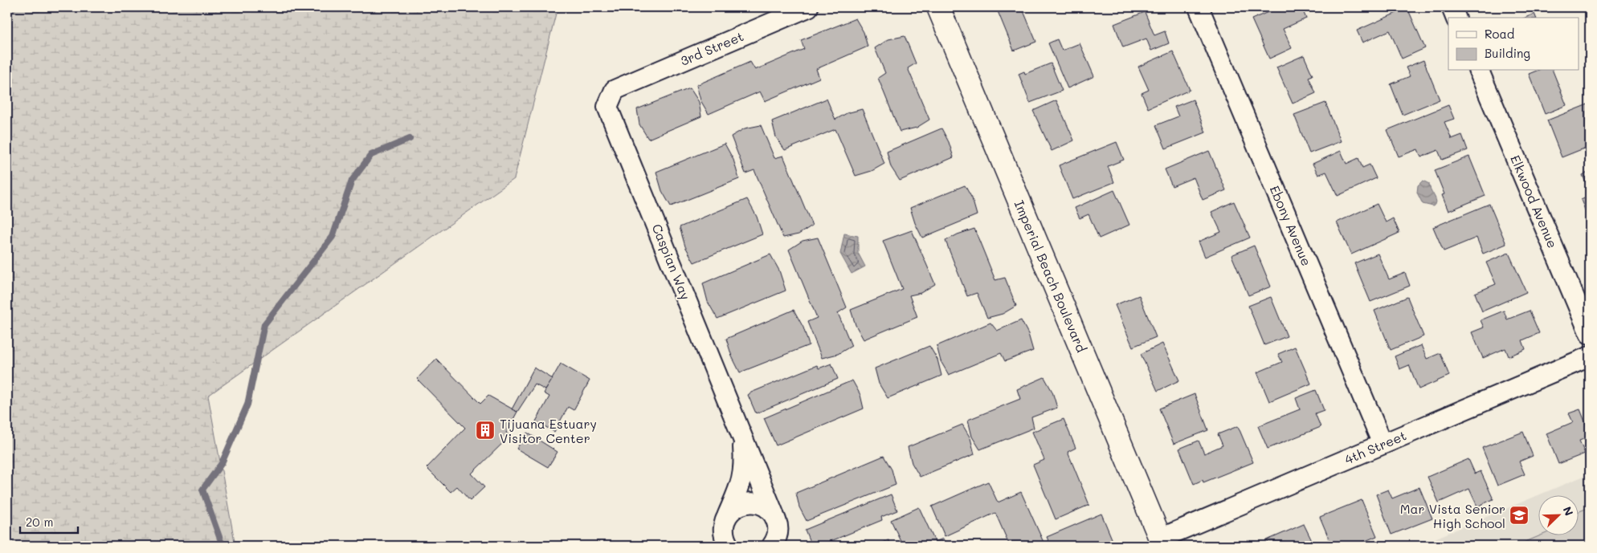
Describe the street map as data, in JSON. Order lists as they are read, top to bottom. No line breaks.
{"streets":{"main road":["Imperial Beach Boulevard"],"street":["3rd Street","Elkwood Avenue","Ebony Avenue","Caspian Way","4th Street"]},"crossings":[["3rd Street","Caspian Way"],["Ebony Avenue","4th Street"],["Imperial Beach Boulevard","4th Street"]],"places":{"building":["Tijuana Estuary Visitor Center"],"school or university":["Mar Vista Senior High School"]},"legend":["Road","Building"],"scale_bar":"20 m","north":"top right"}
